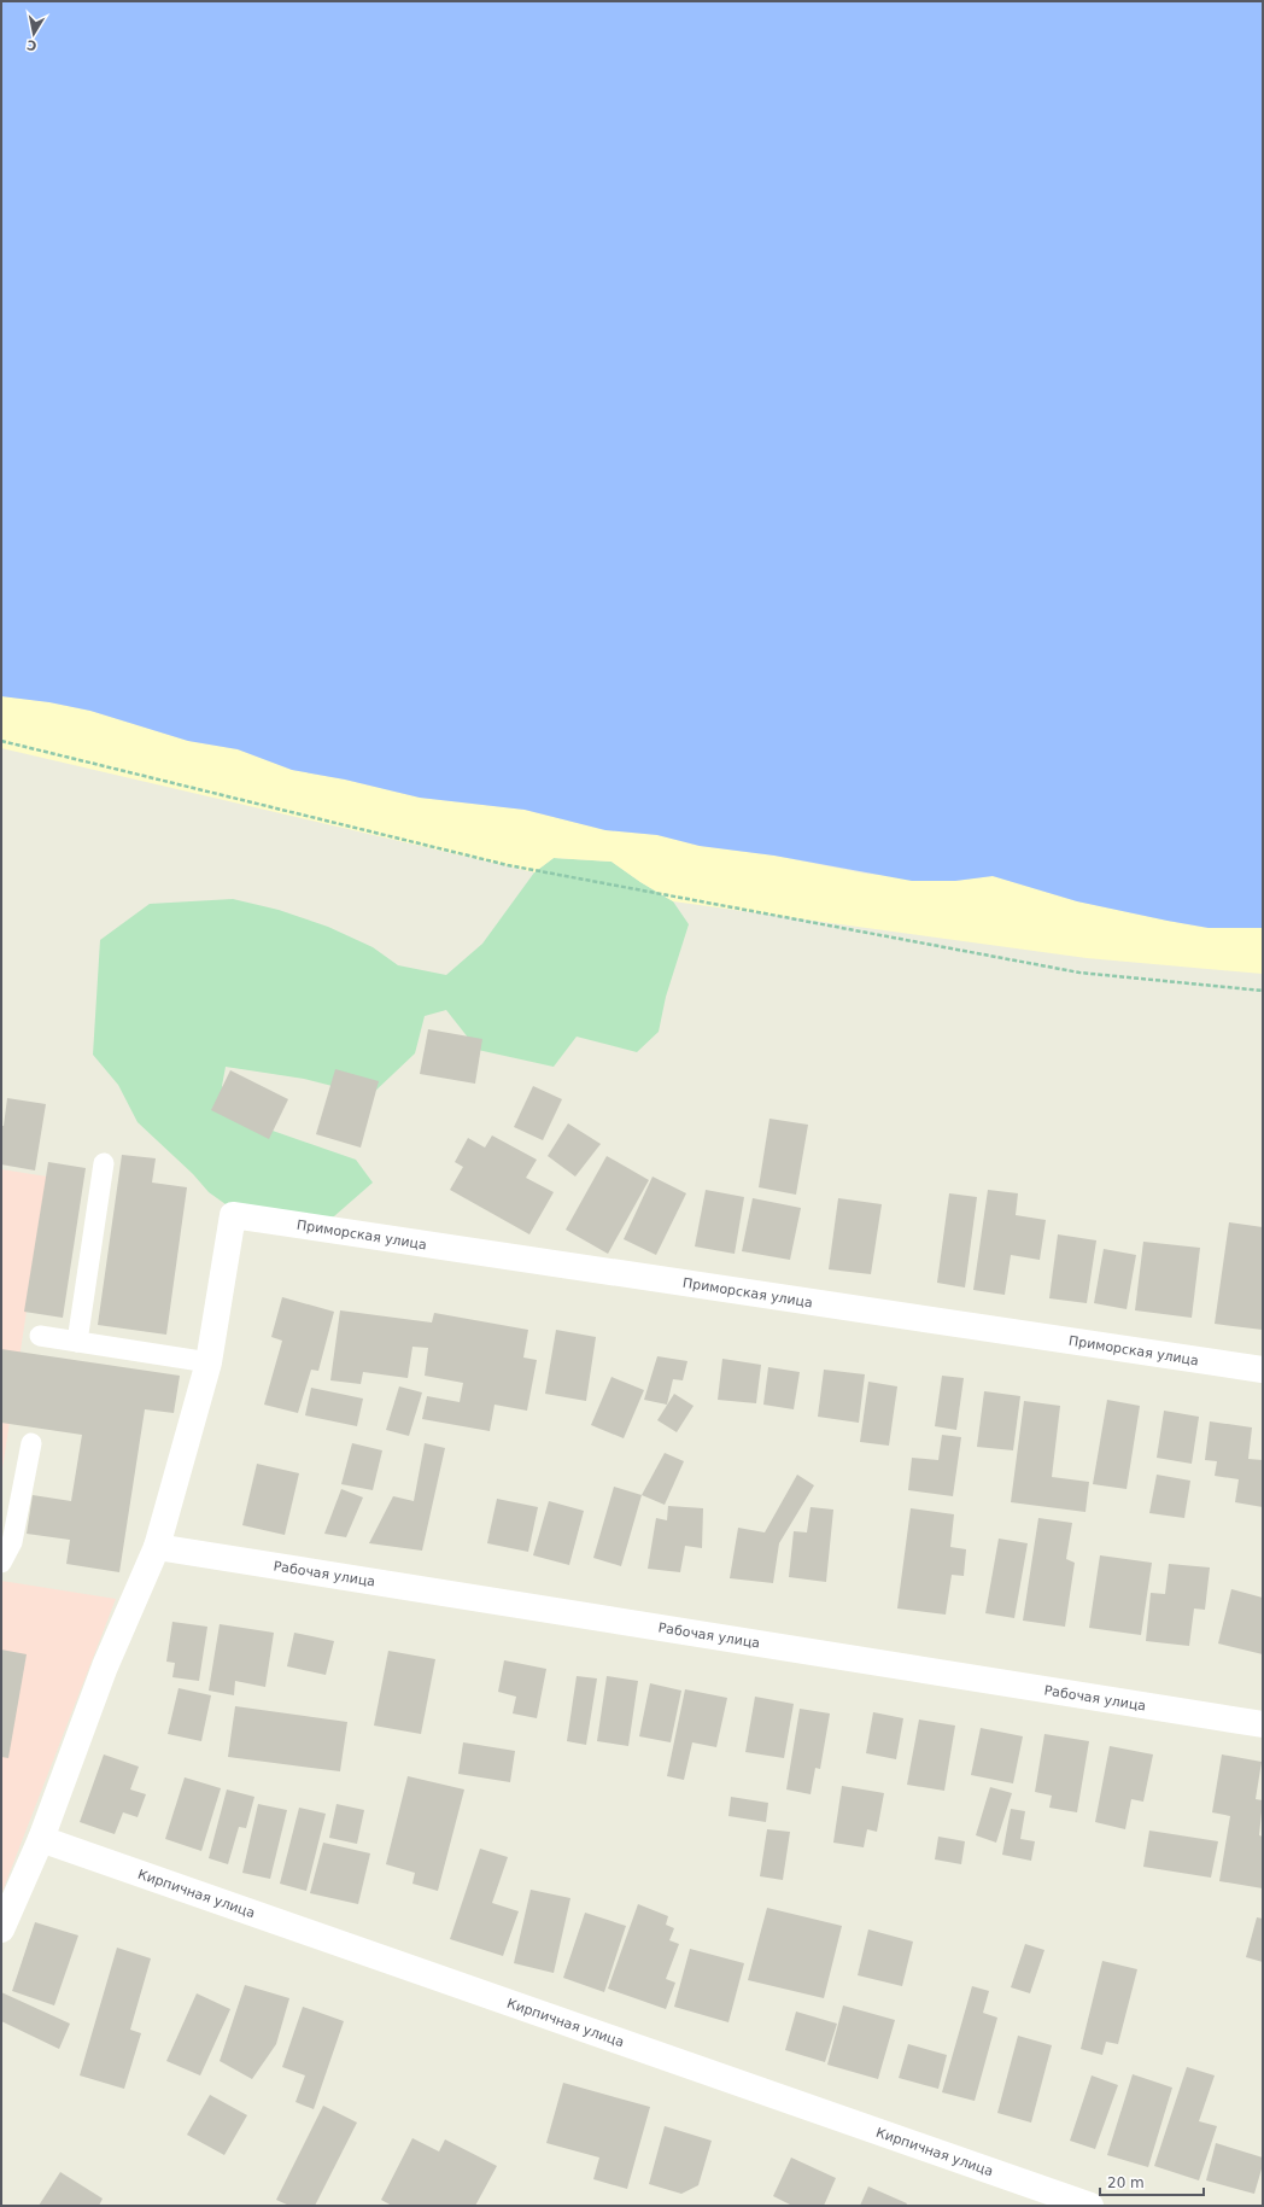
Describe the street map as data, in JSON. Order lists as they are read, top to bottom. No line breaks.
{"streets":{"street":["Приморская улица","Рабочая улица","Кирпичная улица"]},"scale_bar":"20 m","north":"bottom"}
